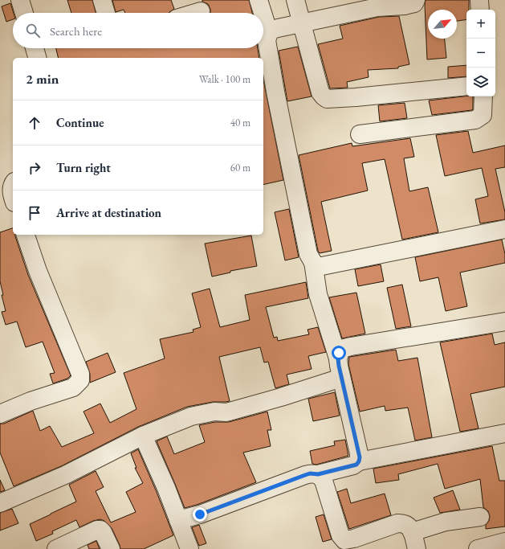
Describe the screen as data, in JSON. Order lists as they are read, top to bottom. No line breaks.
{"north":"top right","page":{"map_buttons":["+","−"],"search":"Search here","heading":["2 min","Walk · 100 m"],"list":[["Continue","40 m"],["Turn right","60 m"],"Arrive at destination"]}}
